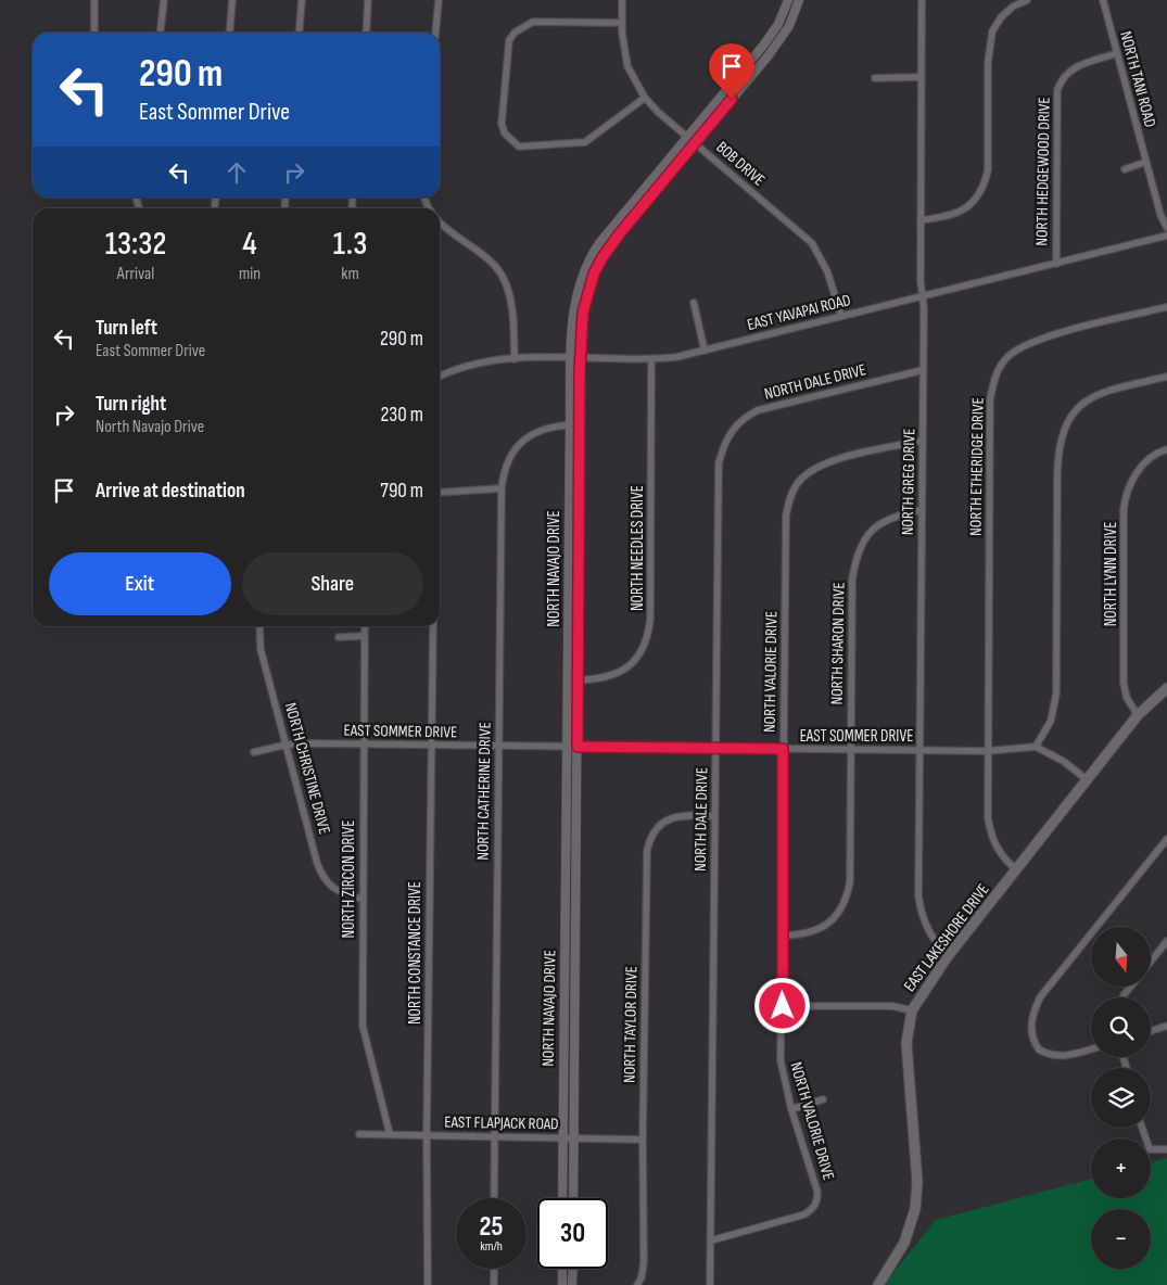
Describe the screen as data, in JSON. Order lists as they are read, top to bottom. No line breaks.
{"streets":{"main road":["EAST LAKESHORE DRIVE"],"street":["NORTH TANI ROAD","BOB DRIVE","NORTH HEDGEWOOD DRIVE","EAST YAVAPAI ROAD","NORTH DALE DRIVE","NORTH ETHERIDGE DRIVE","NORTH GREG DRIVE","NORTH NEEDLES DRIVE","NORTH NAVAJO DRIVE","NORTH LYNN DRIVE","NORTH SHARON DRIVE","NORTH VALORIE DRIVE","EAST SOMMER DRIVE","NORTH CHRISTINE DRIVE","NORTH CATHERINE DRIVE","NORTH ZIRCON DRIVE","NORTH CONSTANCE DRIVE","NORTH TAYLOR DRIVE","EAST FLAPJACK ROAD"]},"crossings":[["NORTH TANI ROAD","NORTH HEDGEWOOD DRIVE"],["BOB DRIVE","EAST YAVAPAI ROAD"],["BOB DRIVE","NORTH NAVAJO DRIVE"],["NORTH HEDGEWOOD DRIVE","EAST YAVAPAI ROAD"],["EAST YAVAPAI ROAD","NORTH GREG DRIVE"],["EAST YAVAPAI ROAD","NORTH NEEDLES DRIVE"],["EAST YAVAPAI ROAD","NORTH NAVAJO DRIVE"],["NORTH DALE DRIVE","NORTH GREG DRIVE"],["NORTH DALE DRIVE","NORTH VALORIE DRIVE"],["NORTH DALE DRIVE","EAST SOMMER DRIVE"],["NORTH DALE DRIVE","NORTH TAYLOR DRIVE"],["NORTH ETHERIDGE DRIVE","EAST SOMMER DRIVE"],["NORTH ETHERIDGE DRIVE","EAST LAKESHORE DRIVE"],["NORTH GREG DRIVE","NORTH SHARON DRIVE"],["NORTH GREG DRIVE","NORTH VALORIE DRIVE"],["NORTH GREG DRIVE","EAST SOMMER DRIVE"],["NORTH GREG DRIVE","EAST LAKESHORE DRIVE"],["NORTH NEEDLES DRIVE","NORTH NAVAJO DRIVE"],["NORTH NAVAJO DRIVE","EAST SOMMER DRIVE"],["NORTH NAVAJO DRIVE","NORTH CATHERINE DRIVE"],["NORTH NAVAJO DRIVE","EAST FLAPJACK ROAD"],["NORTH LYNN DRIVE","EAST LAKESHORE DRIVE"],["NORTH SHARON DRIVE","NORTH VALORIE DRIVE"],["NORTH SHARON DRIVE","EAST SOMMER DRIVE"],["NORTH VALORIE DRIVE","EAST SOMMER DRIVE"],["EAST SOMMER DRIVE","NORTH CHRISTINE DRIVE"],["EAST SOMMER DRIVE","NORTH CATHERINE DRIVE"],["EAST SOMMER DRIVE","NORTH ZIRCON DRIVE"],["EAST SOMMER DRIVE","NORTH CONSTANCE DRIVE"],["NORTH CHRISTINE DRIVE","NORTH ZIRCON DRIVE"],["NORTH CATHERINE DRIVE","EAST FLAPJACK ROAD"],["NORTH ZIRCON DRIVE","EAST FLAPJACK ROAD"],["NORTH CONSTANCE DRIVE","EAST FLAPJACK ROAD"],["NORTH TAYLOR DRIVE","EAST FLAPJACK ROAD"]],"north":"bottom","page":{"turn":["290 m","East Sommer Drive"],"eta":["13:32","Arrival","4","min","1.3","km"],"list":[{"name":"Turn left","note":"East Sommer Drive","value":"290 m"},{"name":"Turn right","note":"North Navajo Drive","value":"230 m"},{"name":"Arrive at destination","value":"790 m"}],"buttons":["Exit","Share"],"map_buttons":["+","−"],"speed":"25 km/h","limit":"30"}}
